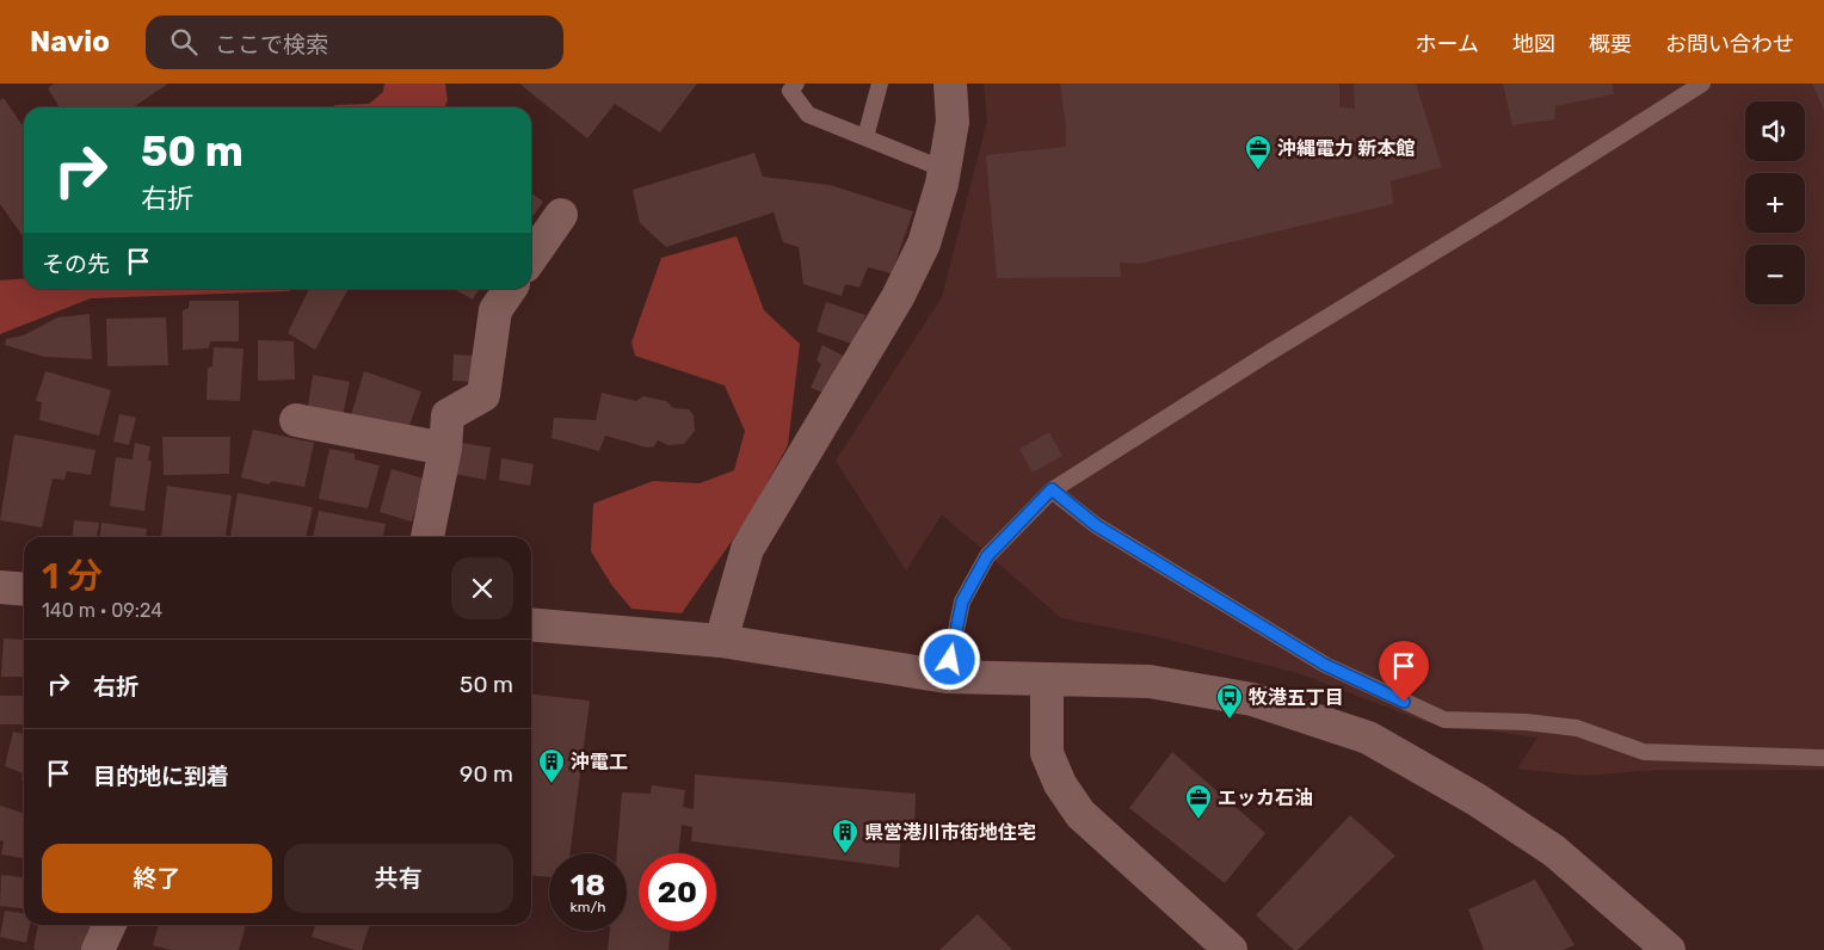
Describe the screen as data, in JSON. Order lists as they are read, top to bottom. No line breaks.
{"places":{"office":["沖縄電力 新本館","エッカ石油"],"bus stop":["牧港五丁目"],"building":["沖電工","県営港川市街地住宅"]},"page":{"header":"Navio","search":"ここで検索","nav":["ホーム","地図","概要","お問い合わせ"],"map_buttons":["+","−"],"turn":["50 m","右折"],"then":"その先","heading":["1 分","140 m · 09:24"],"list":[{"name":"右折","value":"50 m"},{"name":"目的地に到着","value":"90 m"}],"buttons":["終了","共有"],"speed":"18 km/h","limit":"20"}}
